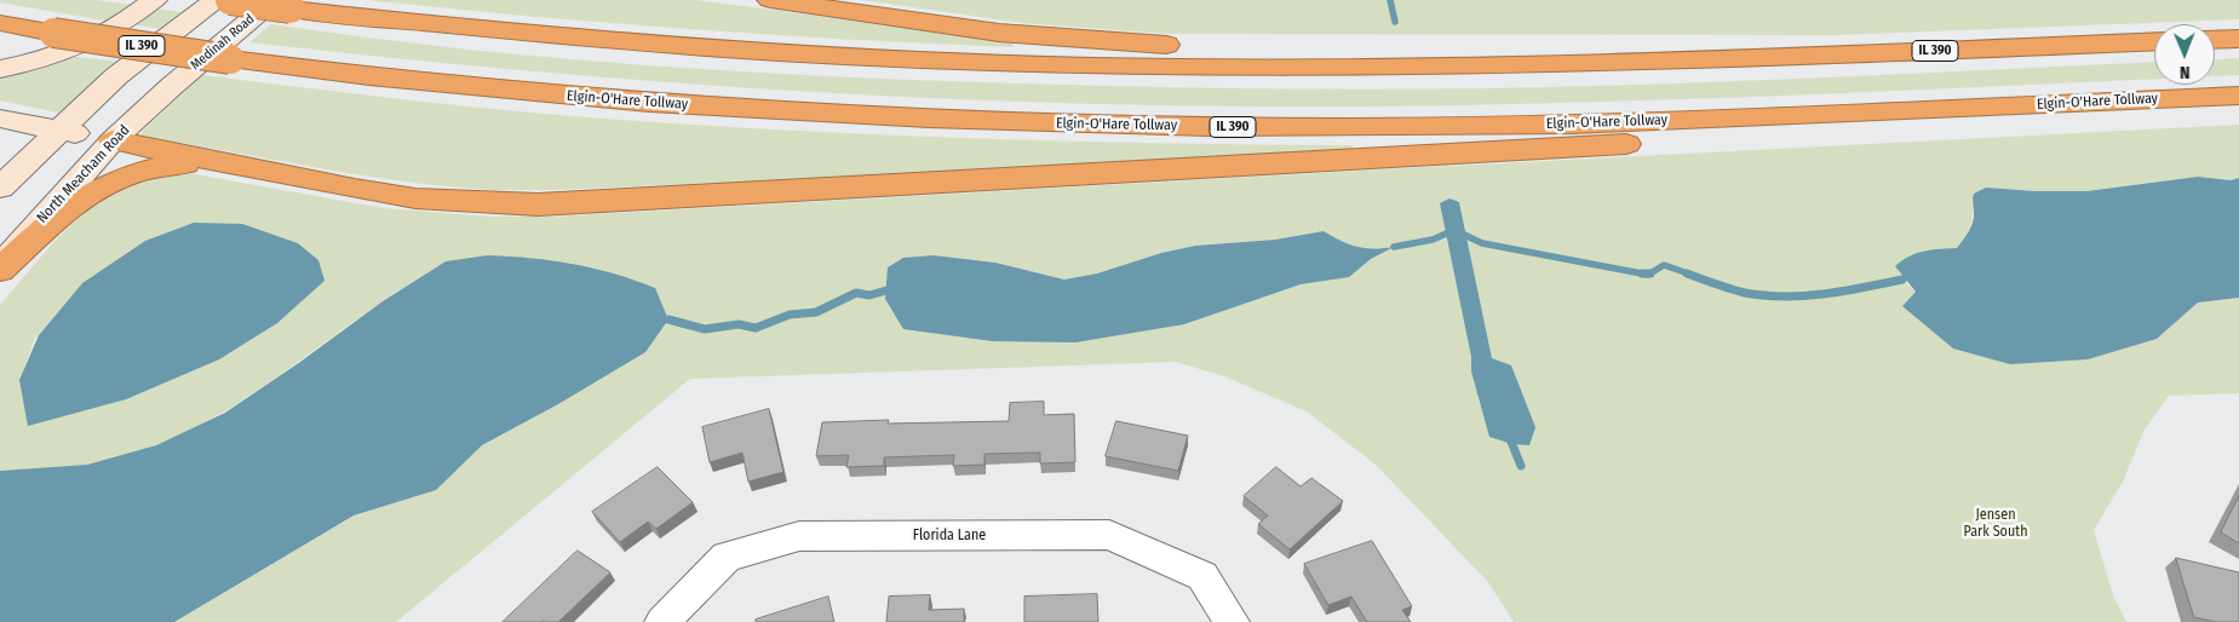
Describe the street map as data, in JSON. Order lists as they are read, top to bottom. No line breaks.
{"streets":{"highway":["IL 390","Elgin-O'Hare Tollway"],"main road":["Medinah Road","North Meacham Road"],"street":["Florida Lane"]},"crossings":[["Medinah Road","IL 390"],["Medinah Road","North Meacham Road"]],"parks":["Jensen Park South"],"north":"bottom"}
